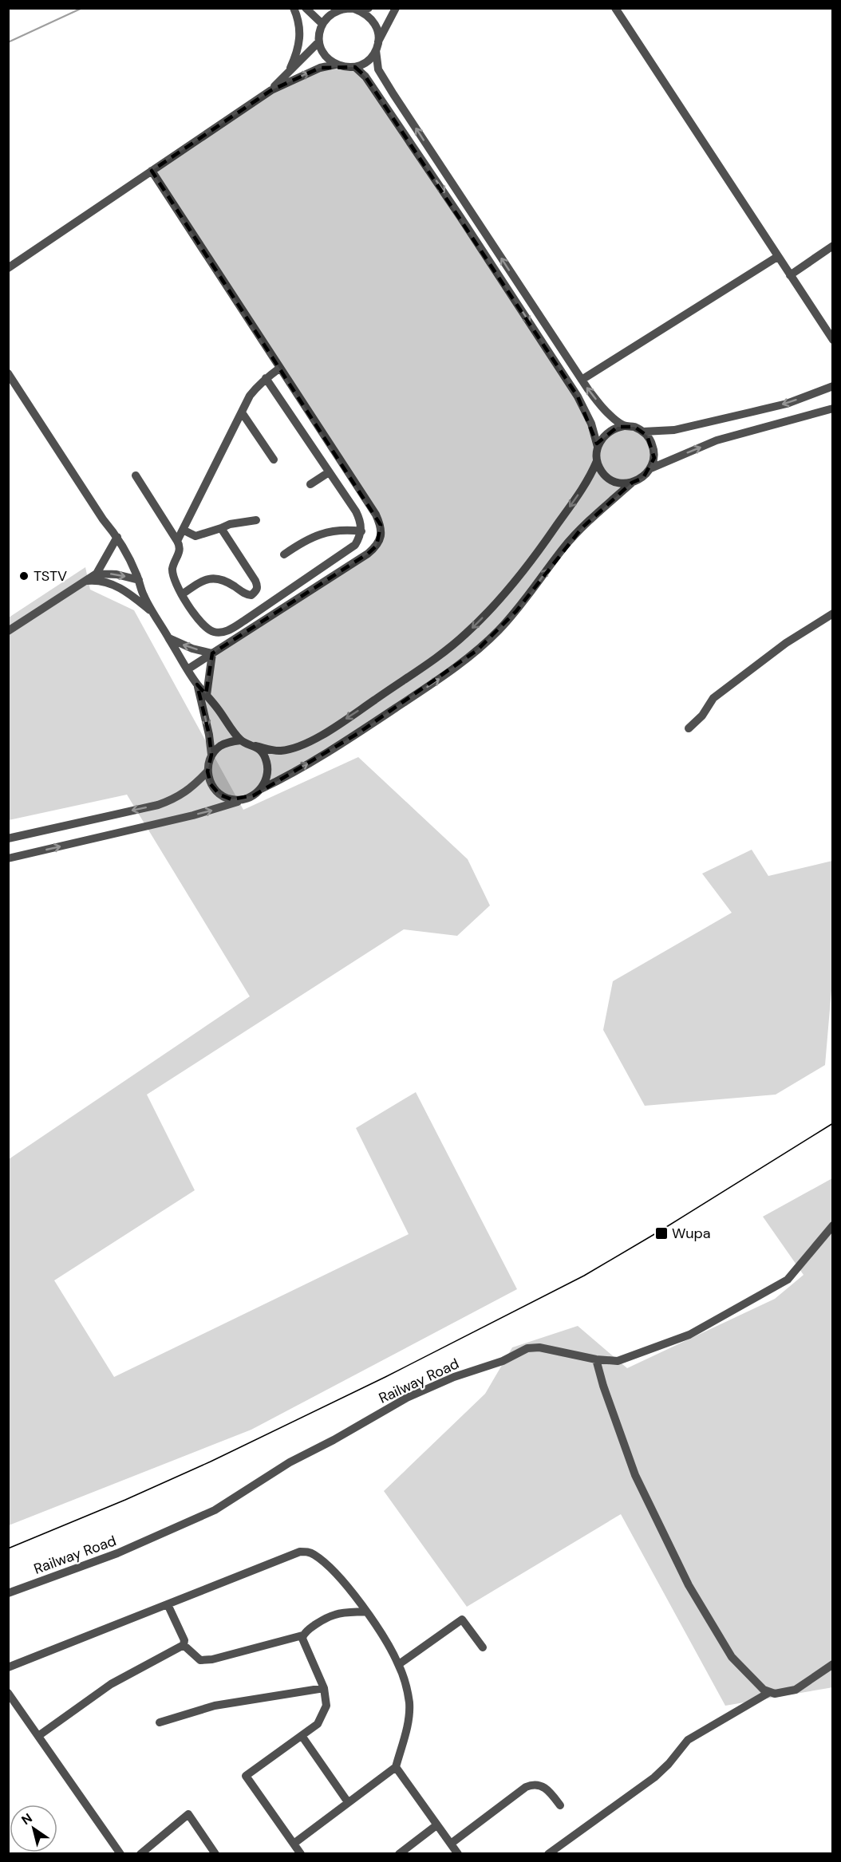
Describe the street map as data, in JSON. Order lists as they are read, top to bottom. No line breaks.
{"streets":{"street":["Railway Road"]},"places":{"other":["TSTV"],"transit":["Wupa"]},"north":"top left"}
